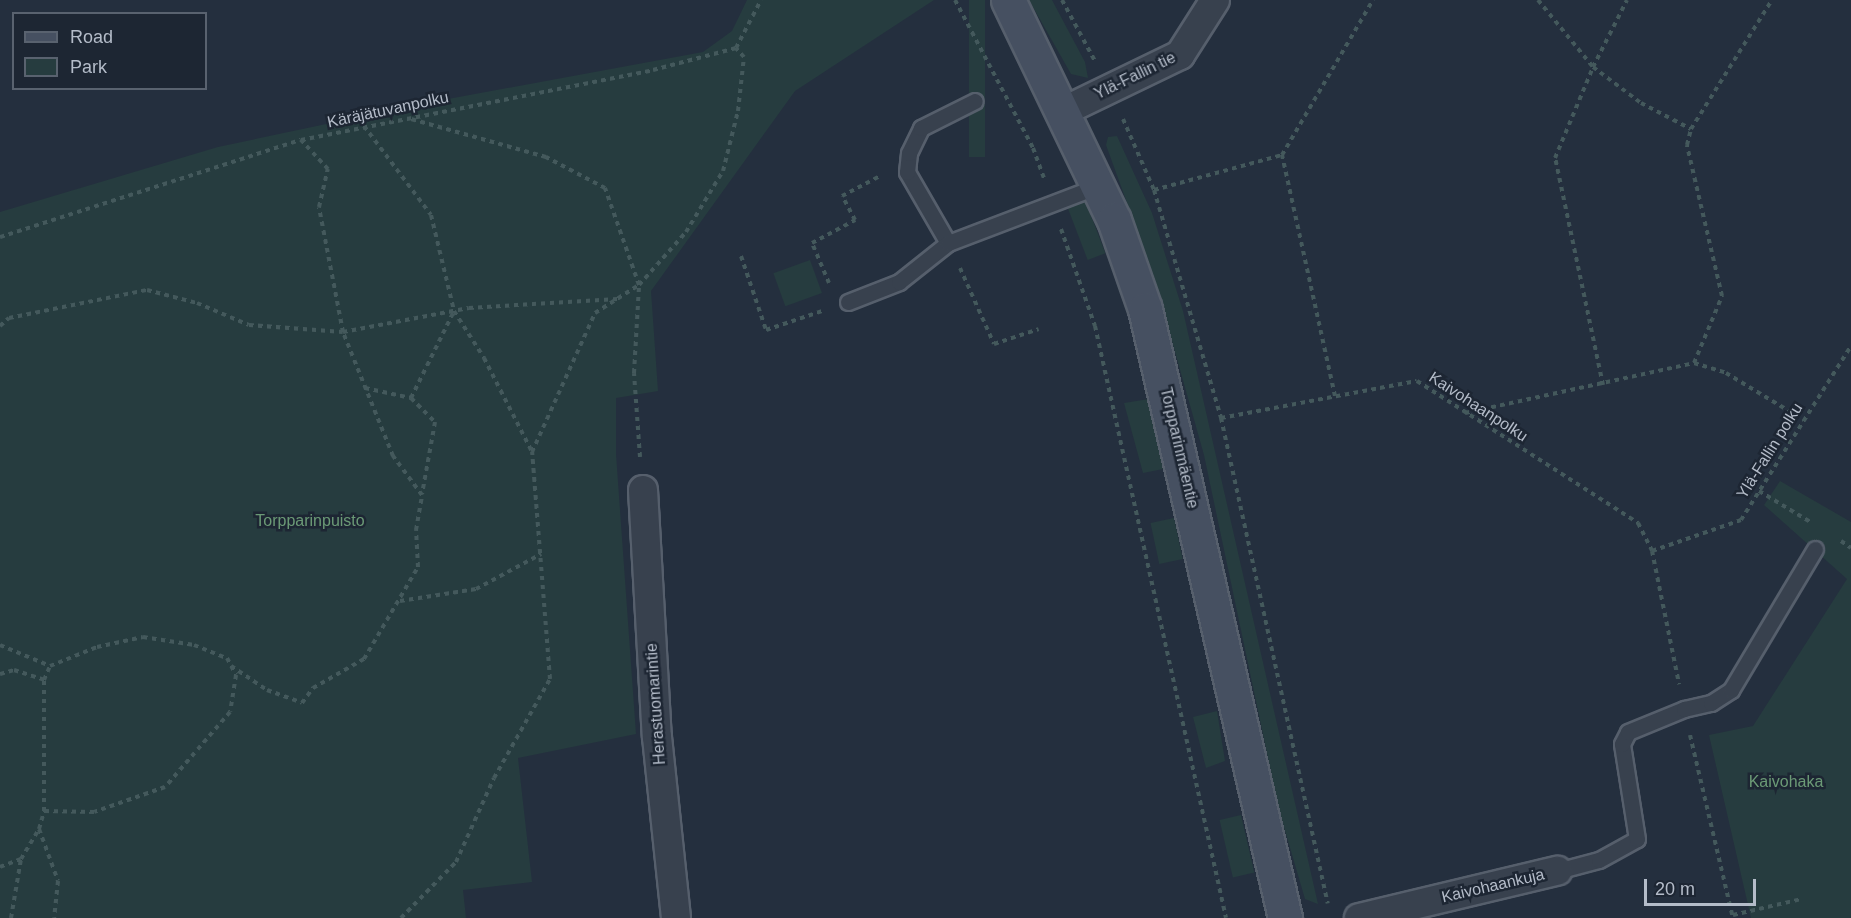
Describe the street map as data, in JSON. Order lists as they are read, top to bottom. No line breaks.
{"streets":{"street":["Ylä-Fallin tie","Torpparinmäentie","Herastuomarintie","Kaivohaankuja"],"path":["Käräjätuvanpolku","Kaivohaanpolku","Ylä-Fallin polku"]},"crossings":[["Ylä-Fallin tie","Torpparinmäentie"],["Kaivohaanpolku","Ylä-Fallin polku"]],"parks":["Torpparinpuisto","Kaivohaka"],"legend":["Road","Park"],"scale_bar":"20 m"}
